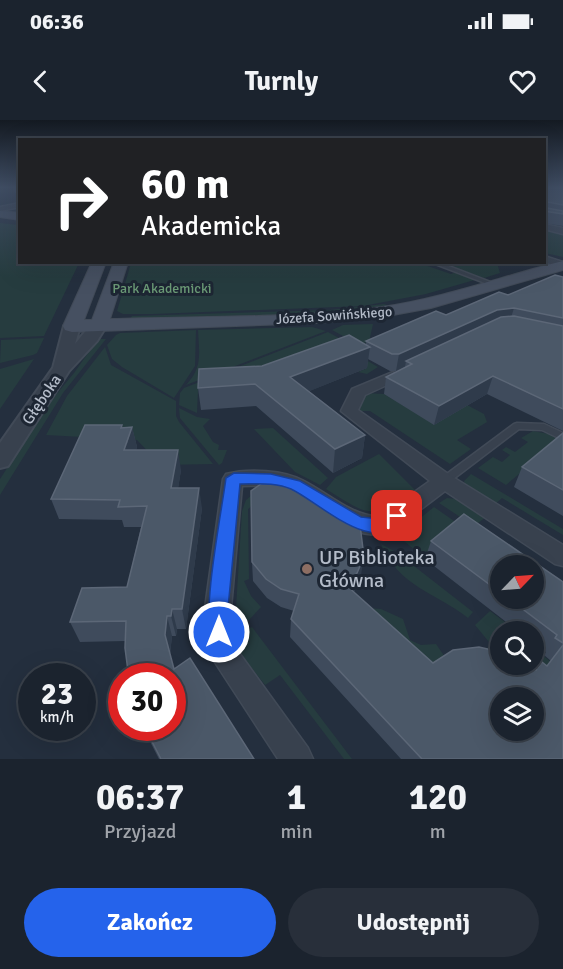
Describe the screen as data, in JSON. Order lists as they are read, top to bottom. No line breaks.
{"streets":{"main road":["Józefa Sowińskiego","Głęboka"]},"crossings":[["Józefa Sowińskiego","Głęboka"]],"parks":["Park Akademicki"],"places":["UP Biblioteka Główna"],"north":"top right","page":{"status":"06:36","header":"Turnly","turn":["60 m","Akademicka"],"speed":"23 km/h","limit":"30","eta":["06:37","Przyjazd","1","min","120","m"],"buttons":["Zakończ","Udostępnij"]}}
